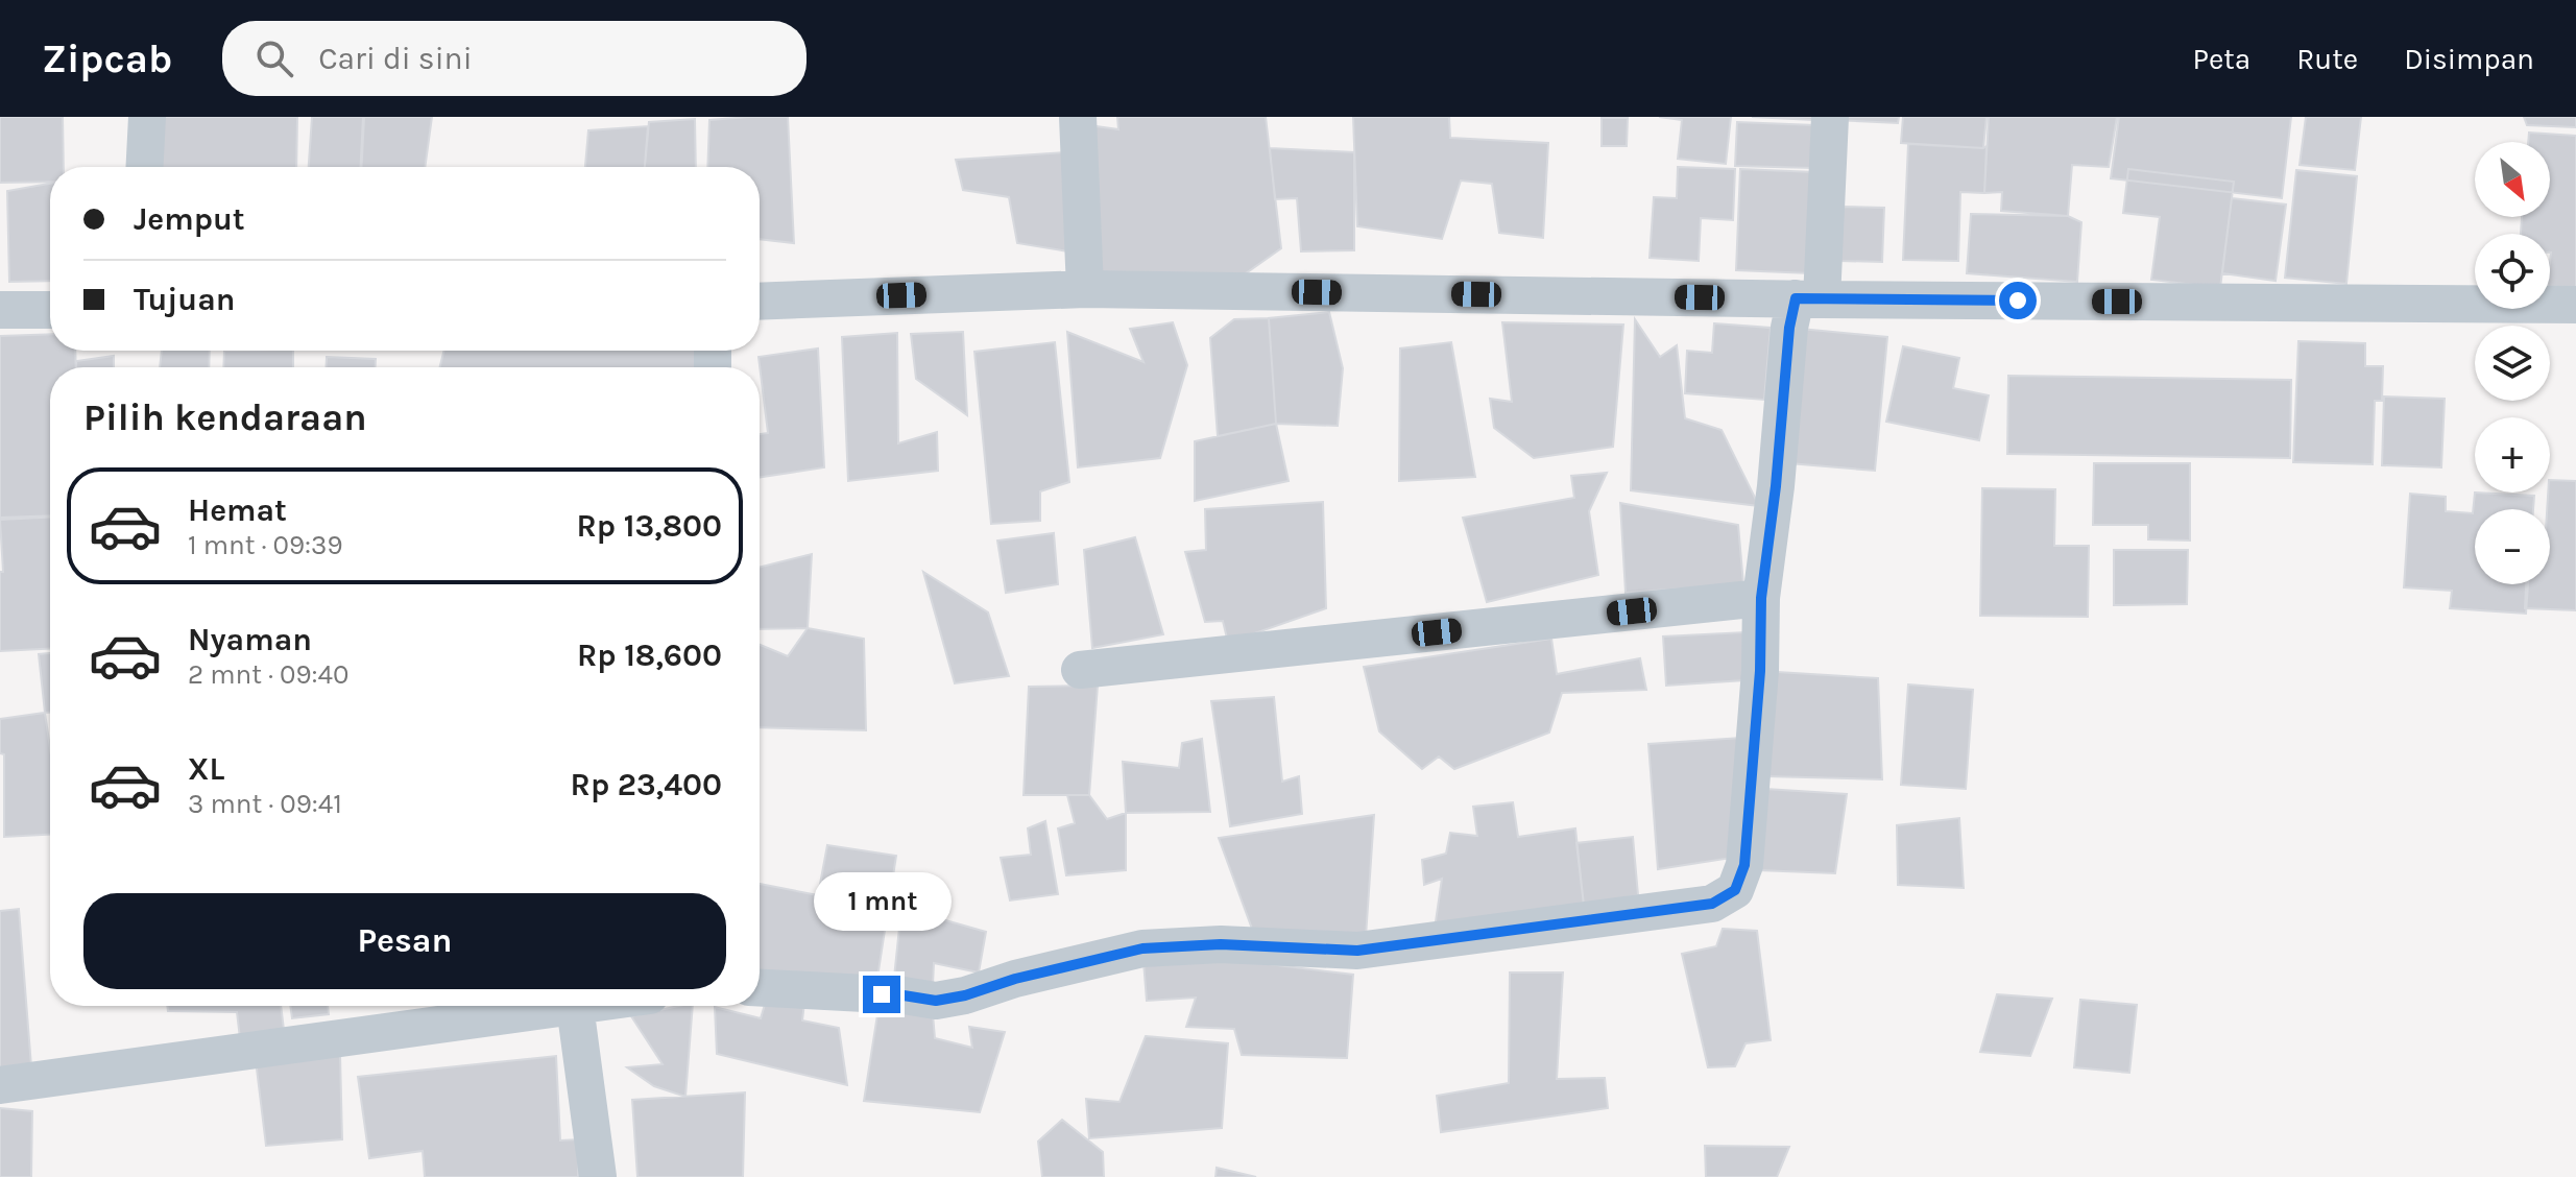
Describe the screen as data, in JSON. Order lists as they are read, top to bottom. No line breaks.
{"north":"bottom right","page":{"header":"Zipcab","search":"Cari di sini","nav":["Peta","Rute","Disimpan"],"map_buttons":["+","−"],"banner":["Jemput","Tujuan"],"heading":"Pilih kendaraan","list":[{"name":"Hemat","note":"1 mnt · 09:39","value":"Rp 13,800"},{"name":"Nyaman","note":"2 mnt · 09:40","value":"Rp 18,600"},{"name":"XL","note":"3 mnt · 09:41","value":"Rp 23,400"}],"bubble":"1 mnt","buttons":"Pesan"}}
